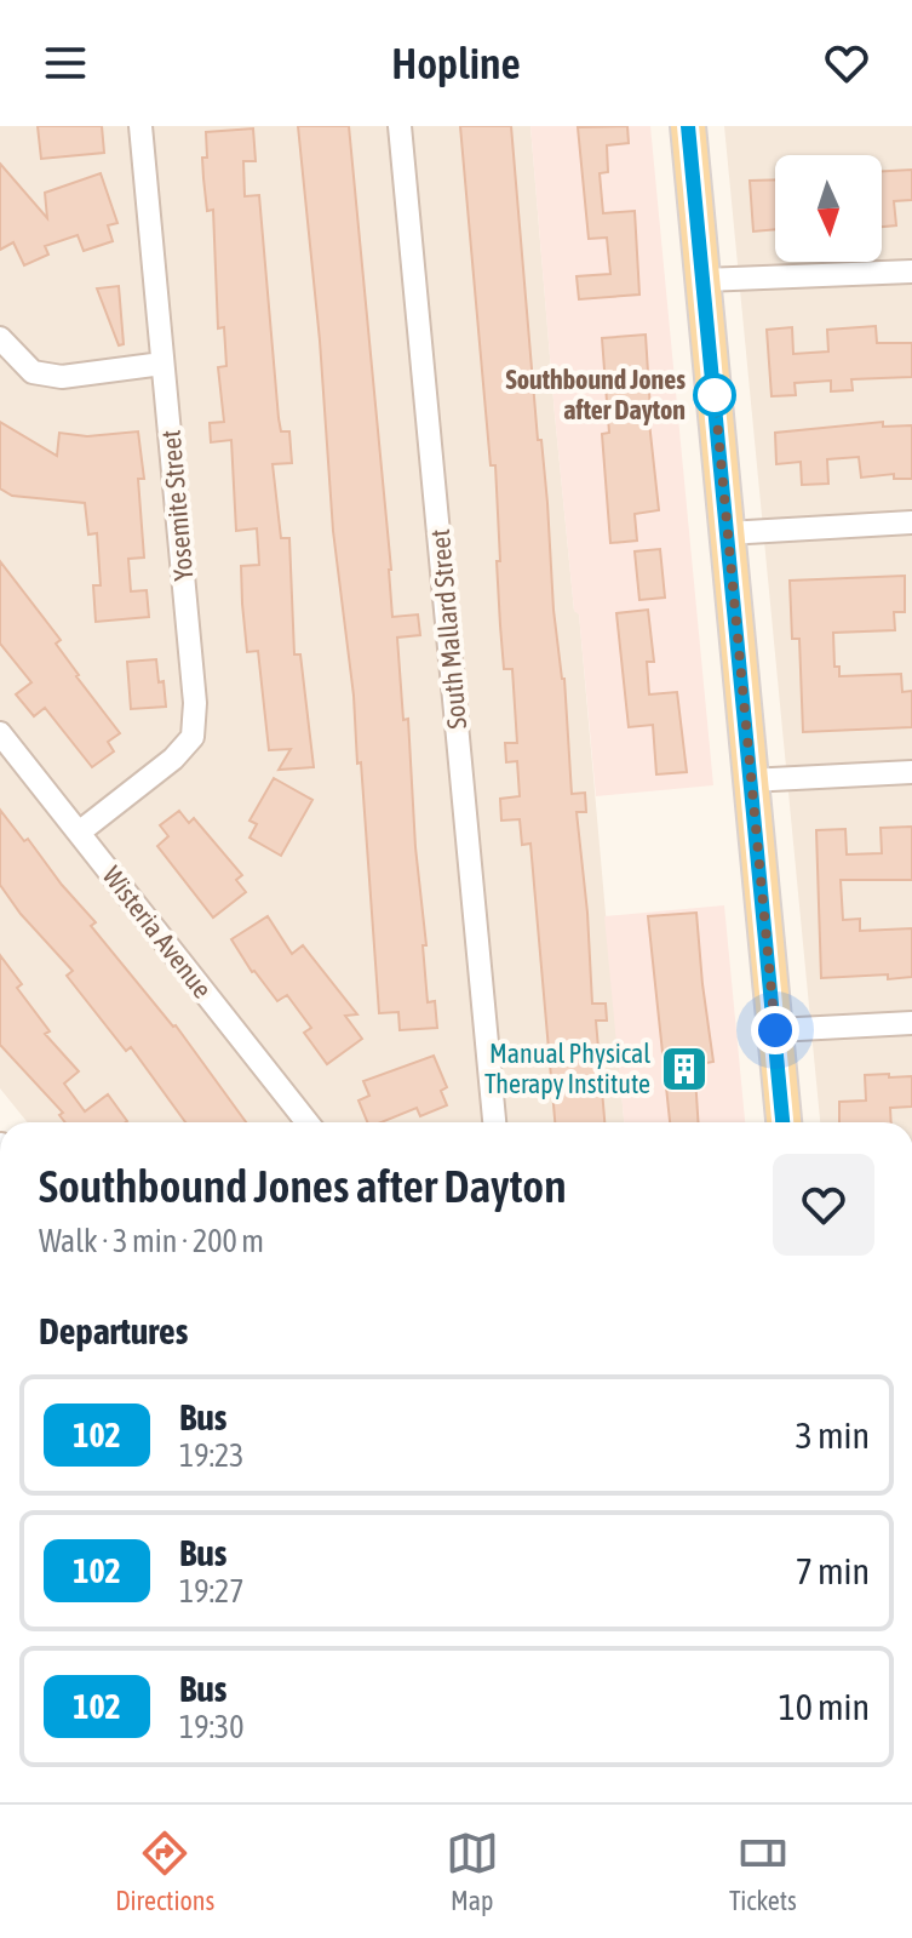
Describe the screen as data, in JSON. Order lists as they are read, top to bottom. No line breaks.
{"streets":{"street":["Yosemite Street","South Mallard Street","Wisteria Avenue"]},"crossings":[["Yosemite Street","Wisteria Avenue"]],"places":{"other":["Southbound Jones after Dayton"],"building":["Manual Physical Therapy Institute"]},"lines":["bus line 102"],"north":"bottom","page":{"header":"Hopline","heading":[["Southbound Jones after Dayton","Walk · 3 min · 200 m"],"Departures"],"list":[{"mark":"102","name":"Bus","note":"19:23","value":"3 min"},{"mark":"102","name":"Bus","note":"19:27","value":"7 min"},{"mark":"102","name":"Bus","note":"19:30","value":"10 min"}],"tabs":["Directions","Map","Tickets"]}}
